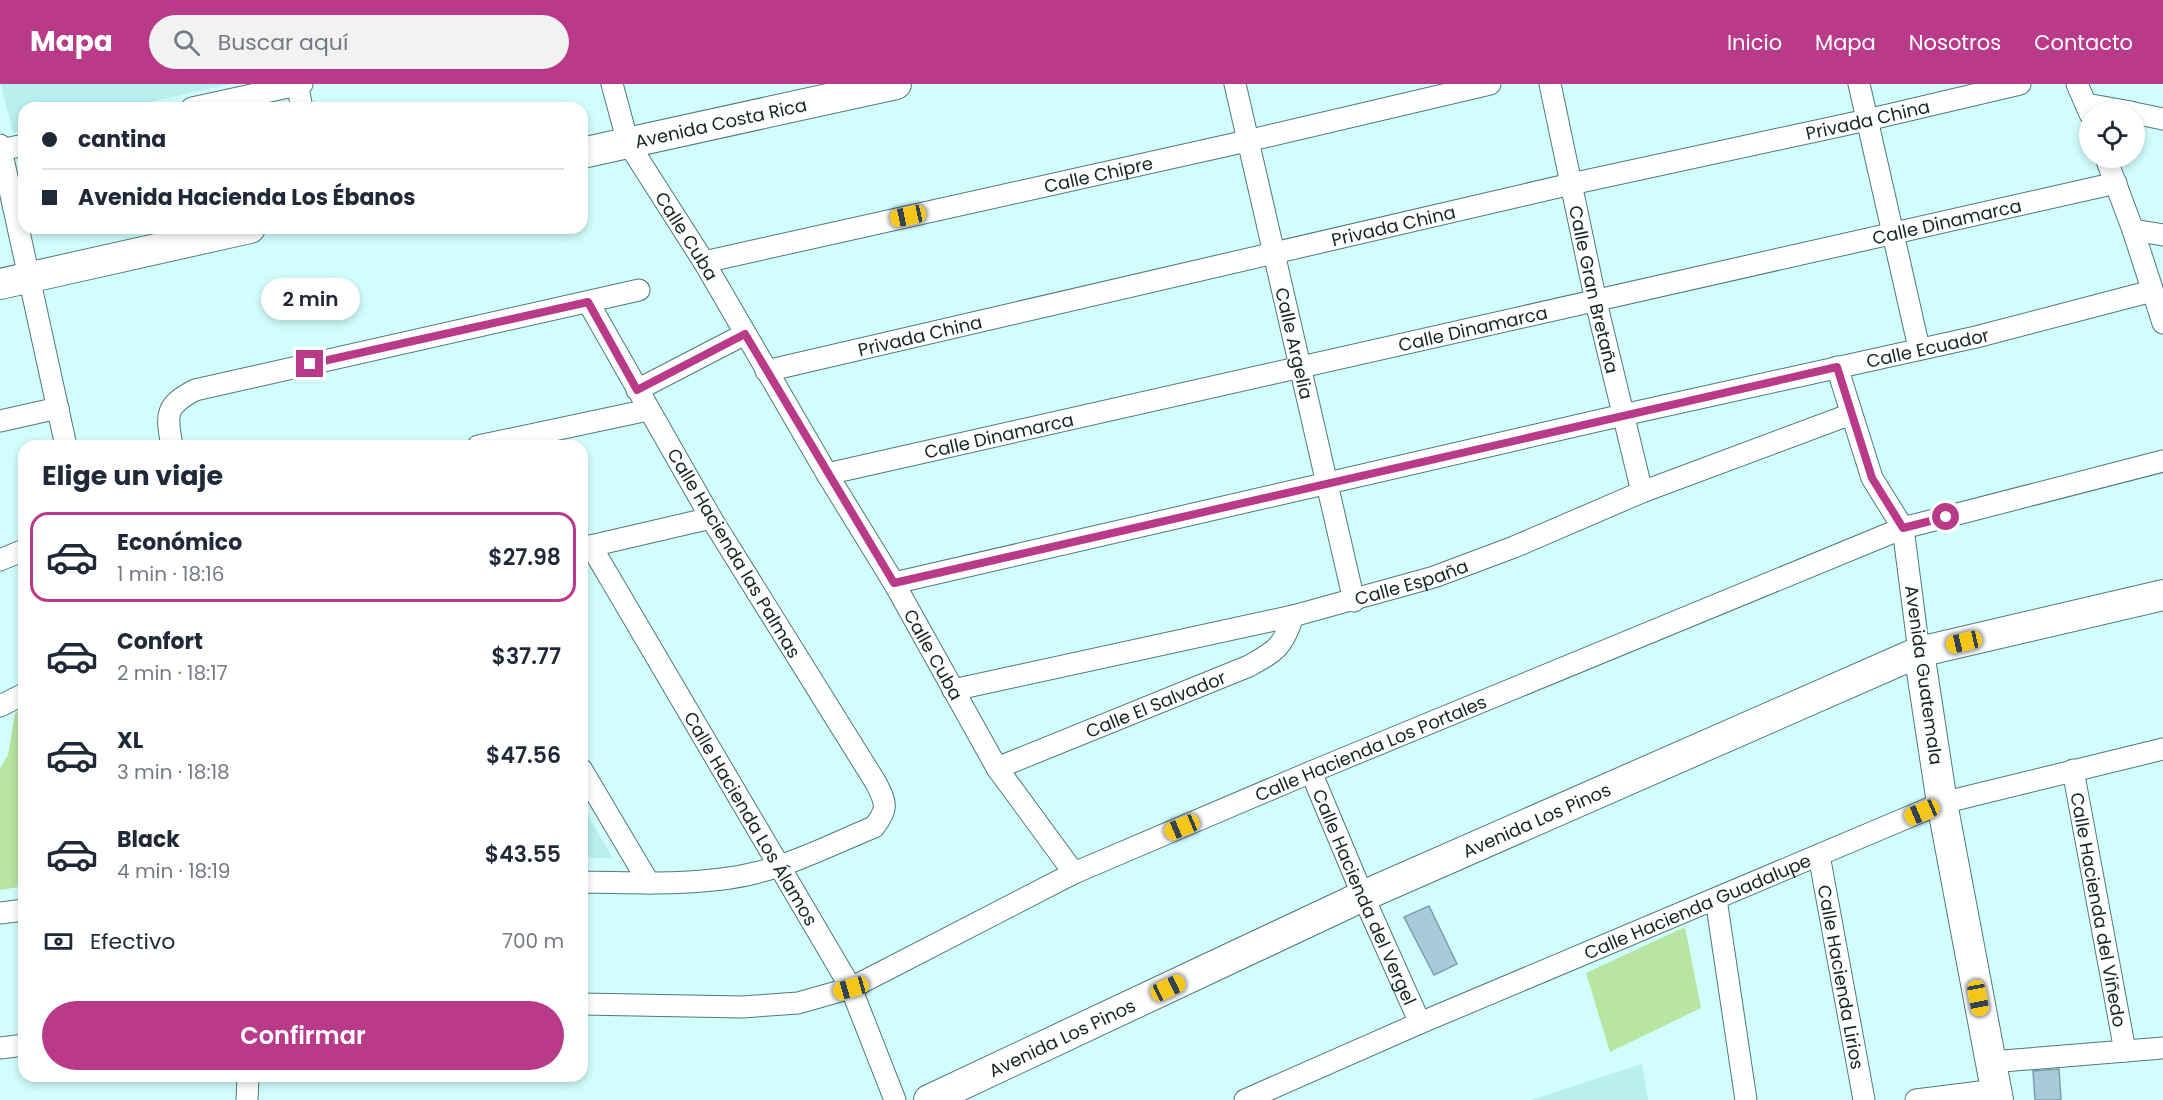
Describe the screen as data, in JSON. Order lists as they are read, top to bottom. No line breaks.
{"streets":{"street":["Privada China","Avenida Costa Rica","Calle Chipre","Calle Dinamarca","Calle Cuba","Calle Gran Bretaña","Calle Argelia","Calle Ecuador","Calle Hacienda las Palmas","Calle España","Avenida Guatemala","Calle El Salvador","Calle Hacienda Los Portales","Calle Hacienda Los Álamos","Avenida Los Pinos","Calle Hacienda del Vergel","Calle Hacienda Guadalupe","Calle Hacienda del Viñedo","Calle Hacienda Lirios"]},"crossings":[["Privada China","Calle Cuba"],["Privada China","Calle Gran Bretaña"],["Privada China","Calle Argelia"],["Avenida Costa Rica","Calle Cuba"],["Calle Chipre","Calle Cuba"],["Calle Chipre","Calle Argelia"],["Calle Dinamarca","Calle Cuba"],["Calle Dinamarca","Calle Gran Bretaña"],["Calle Dinamarca","Calle Argelia"],["Calle Cuba","Calle Ecuador"],["Calle Cuba","Calle España"],["Calle Cuba","Calle El Salvador"],["Calle Cuba","Calle Hacienda Los Portales"],["Calle Gran Bretaña","Calle Ecuador"],["Calle Gran Bretaña","Calle España"],["Calle Argelia","Calle Ecuador"],["Calle Argelia","Calle España"],["Calle Ecuador","Avenida Guatemala"],["Calle Hacienda las Palmas","Calle Hacienda Los Álamos"],["Calle España","Avenida Guatemala"],["Calle España","Calle El Salvador"],["Avenida Guatemala","Calle Hacienda Los Portales"],["Avenida Guatemala","Avenida Los Pinos"],["Avenida Guatemala","Calle Hacienda Guadalupe"],["Calle Hacienda Los Portales","Calle Hacienda Los Álamos"],["Calle Hacienda Los Portales","Calle Hacienda del Vergel"],["Avenida Los Pinos","Calle Hacienda del Vergel"],["Calle Hacienda del Vergel","Calle Hacienda Guadalupe"],["Calle Hacienda Guadalupe","Calle Hacienda del Viñedo"],["Calle Hacienda Guadalupe","Calle Hacienda Lirios"]],"page":{"header":"Mapa","search":"Buscar aquí","nav":["Inicio","Mapa","Nosotros","Contacto"],"banner":["cantina","Avenida Hacienda Los Ébanos"],"bubble":"2 min","heading":"Elige un viaje","list":[{"name":"Económico","note":"1 min · 18:16","value":"$27.98"},{"name":"Confort","note":"2 min · 18:17","value":"$37.77"},{"name":"XL","note":"3 min · 18:18","value":"$47.56"},{"name":"Black","note":"4 min · 18:19","value":"$43.55"}],"pay":["Efectivo","700 m"],"buttons":"Confirmar"}}
